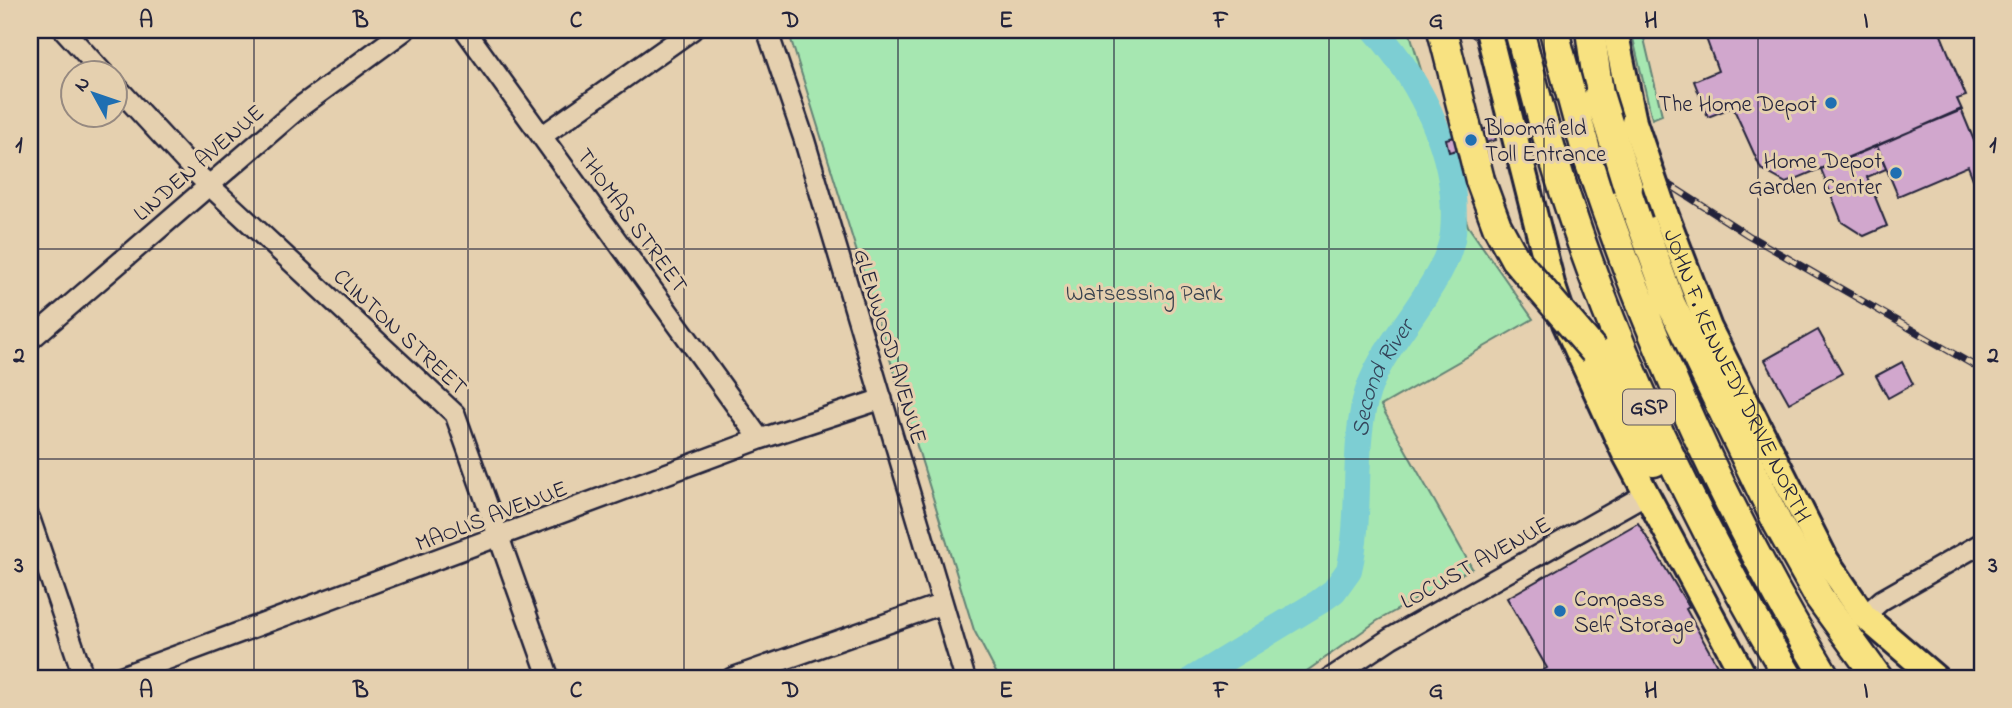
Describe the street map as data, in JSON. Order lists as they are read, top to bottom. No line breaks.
{"streets":{"highway":["GSP"],"main road":["JOHN F. KENNEDY DRIVE NORTH"],"street":["LINDEN AVENUE","THOMAS STREET","CLINTON STREET","GLENWOOD AVENUE","MAOLIS AVENUE","LOCUST AVENUE"]},"crossings":[["LINDEN AVENUE","CLINTON STREET"],["THOMAS STREET","MAOLIS AVENUE"],["CLINTON STREET","MAOLIS AVENUE"],["GLENWOOD AVENUE","MAOLIS AVENUE"]],"water":["Second River"],"parks":["Watsessing Park"],"places":["The Home Depot","Bloomfield Toll Entrance","Home Depot Garden Center","Compass Self Storage"],"north":"top left","grid":{"columns":["A","B","C","D","E","F","G","H","I"],"rows":["1","2","3"]}}
